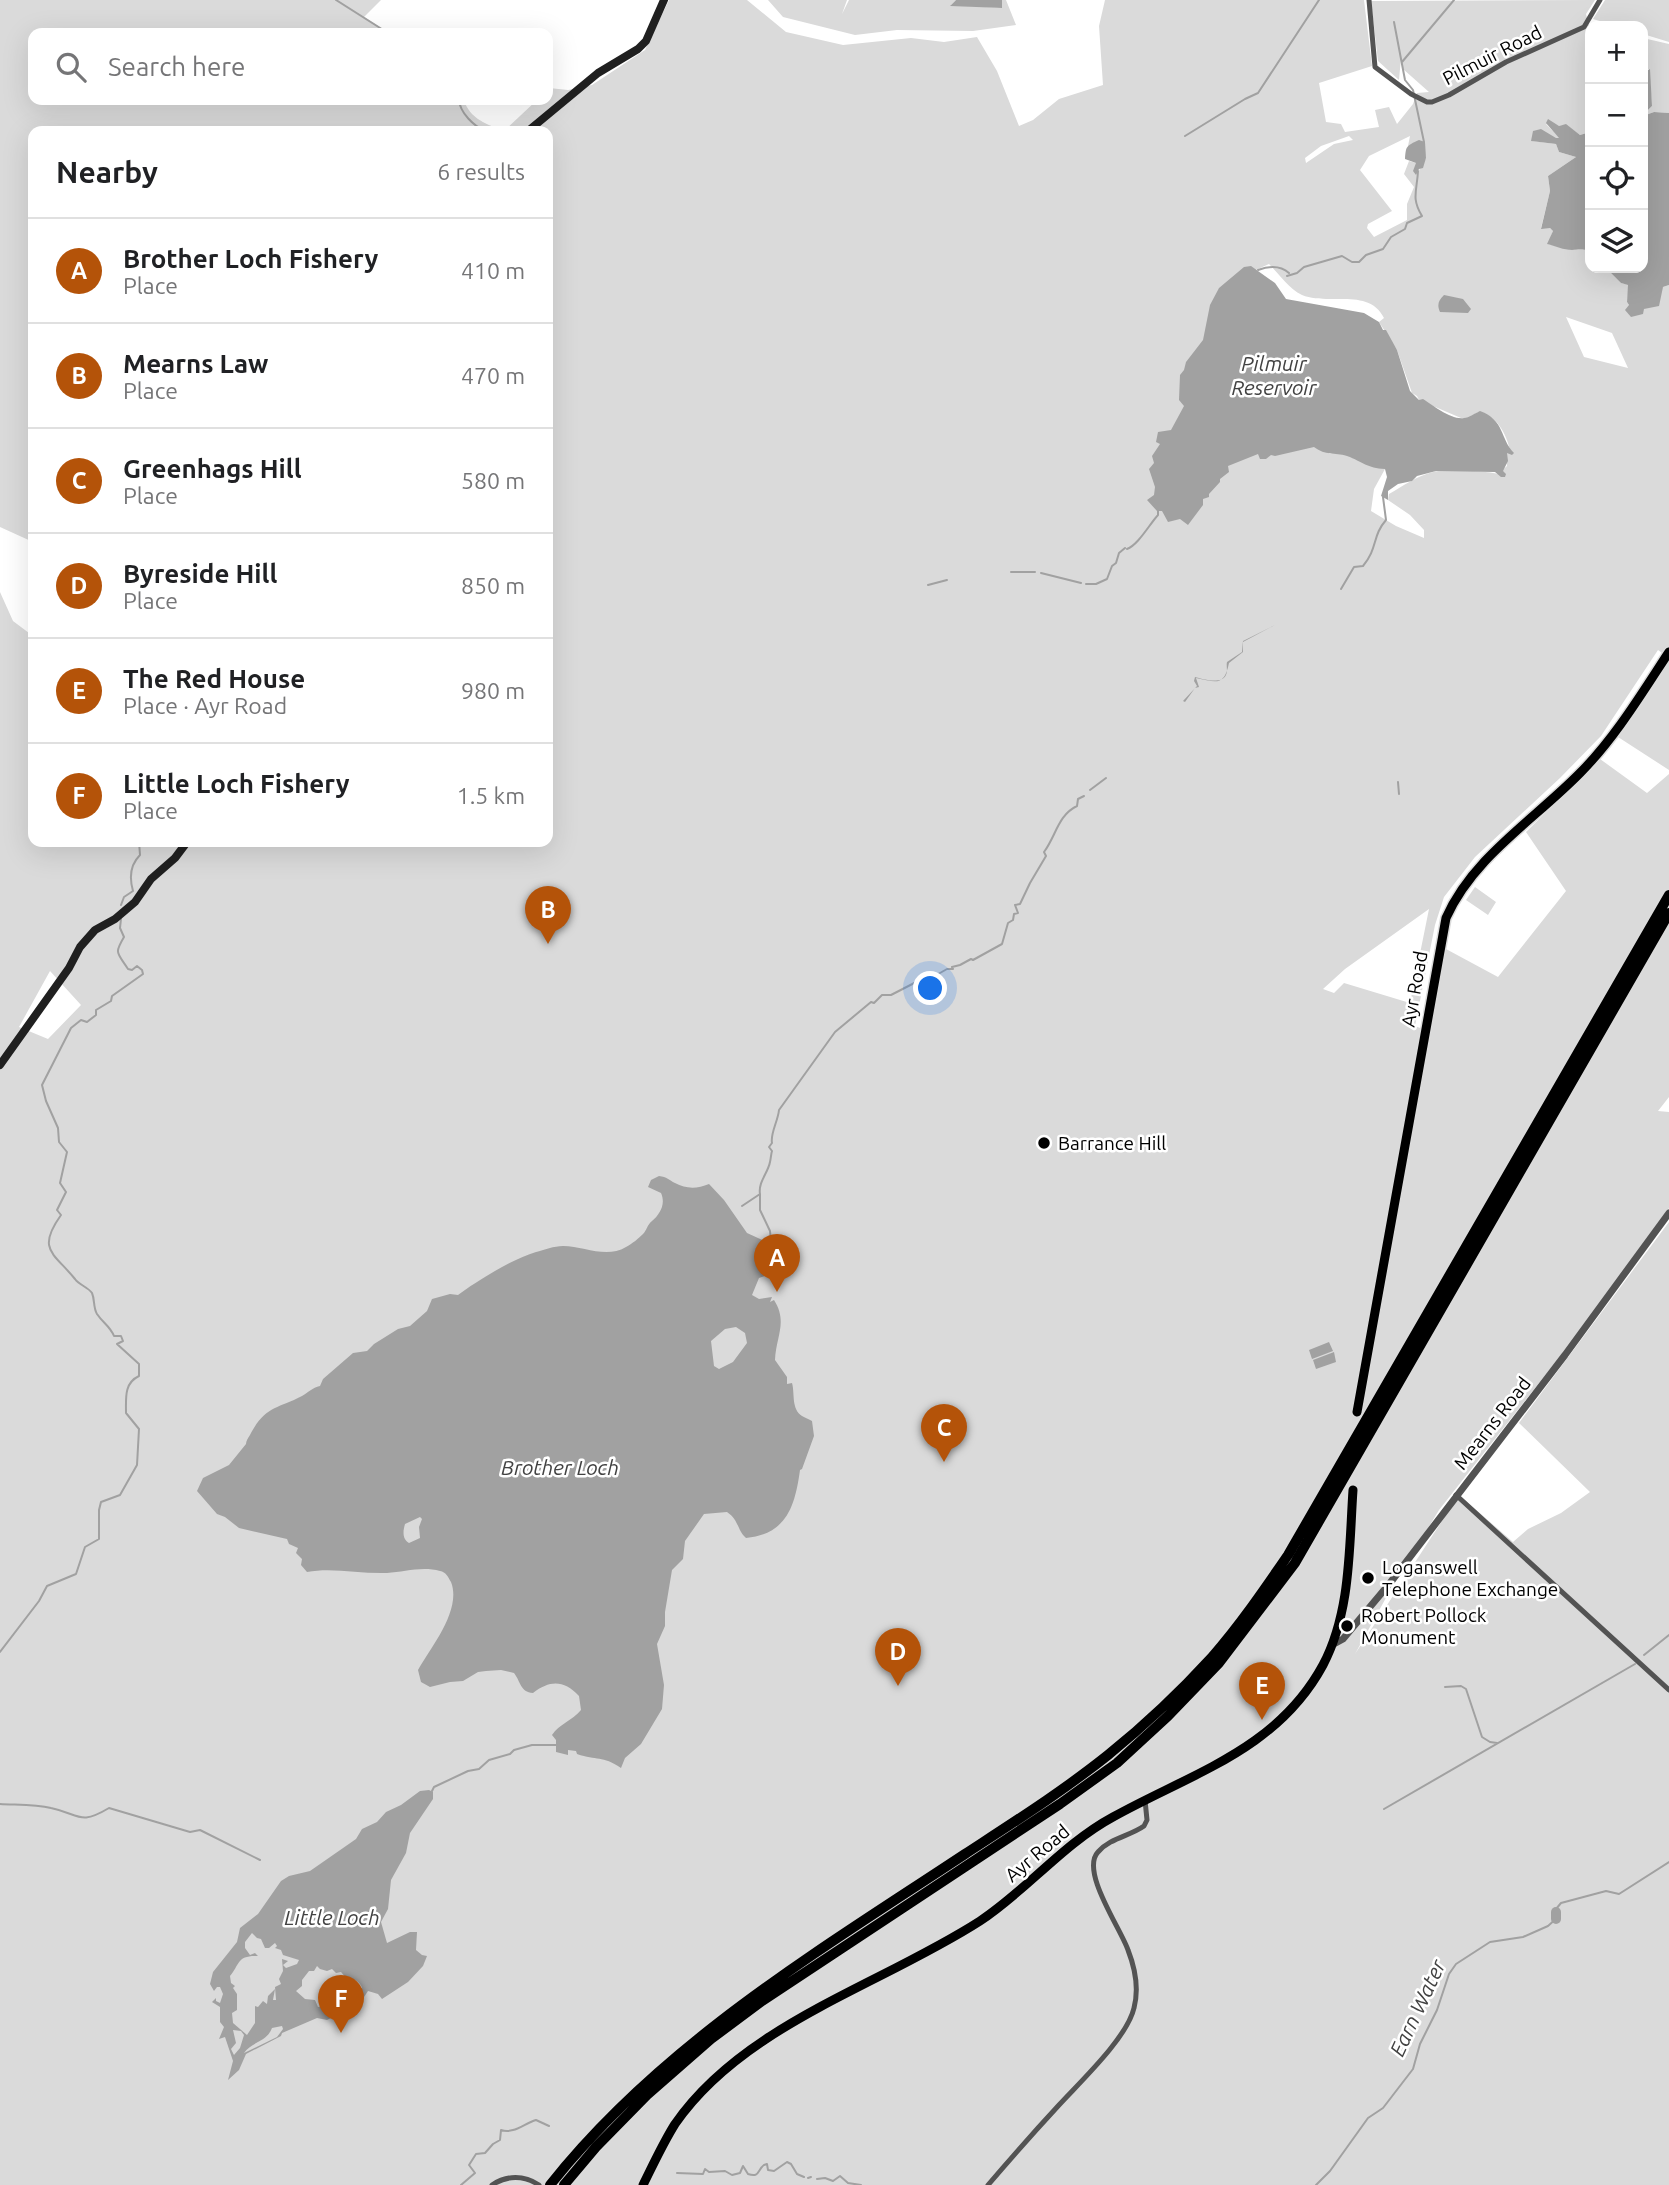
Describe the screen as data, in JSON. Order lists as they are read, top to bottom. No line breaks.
{"streets":{"main road":["Ayr Road"],"street":["Pilmuir Road","Mearns Road"]},"crossings":[["Ayr Road","Mearns Road"]],"water":["Pilmuir Reservoir","Brother Loch","Little Loch","Earn Water"],"places":["Barrance Hill","Loganswell Telephone Exchange","Robert Pollock Monument"],"page":{"map_buttons":["+","−"],"search":"Search here","heading":["Nearby","6 results"],"list":[{"mark":"A","name":"Brother Loch Fishery","note":"Place","value":"410 m"},{"mark":"B","name":"Mearns Law","note":"Place","value":"470 m"},{"mark":"C","name":"Greenhags Hill","note":"Place","value":"580 m"},{"mark":"D","name":"Byreside Hill","note":"Place","value":"850 m"},{"mark":"E","name":"The Red House","note":"Place · Ayr Road","value":"980 m"},{"mark":"F","name":"Little Loch Fishery","note":"Place","value":"1.5 km"}],"pins":["B","A","C","D","E","F"]}}
